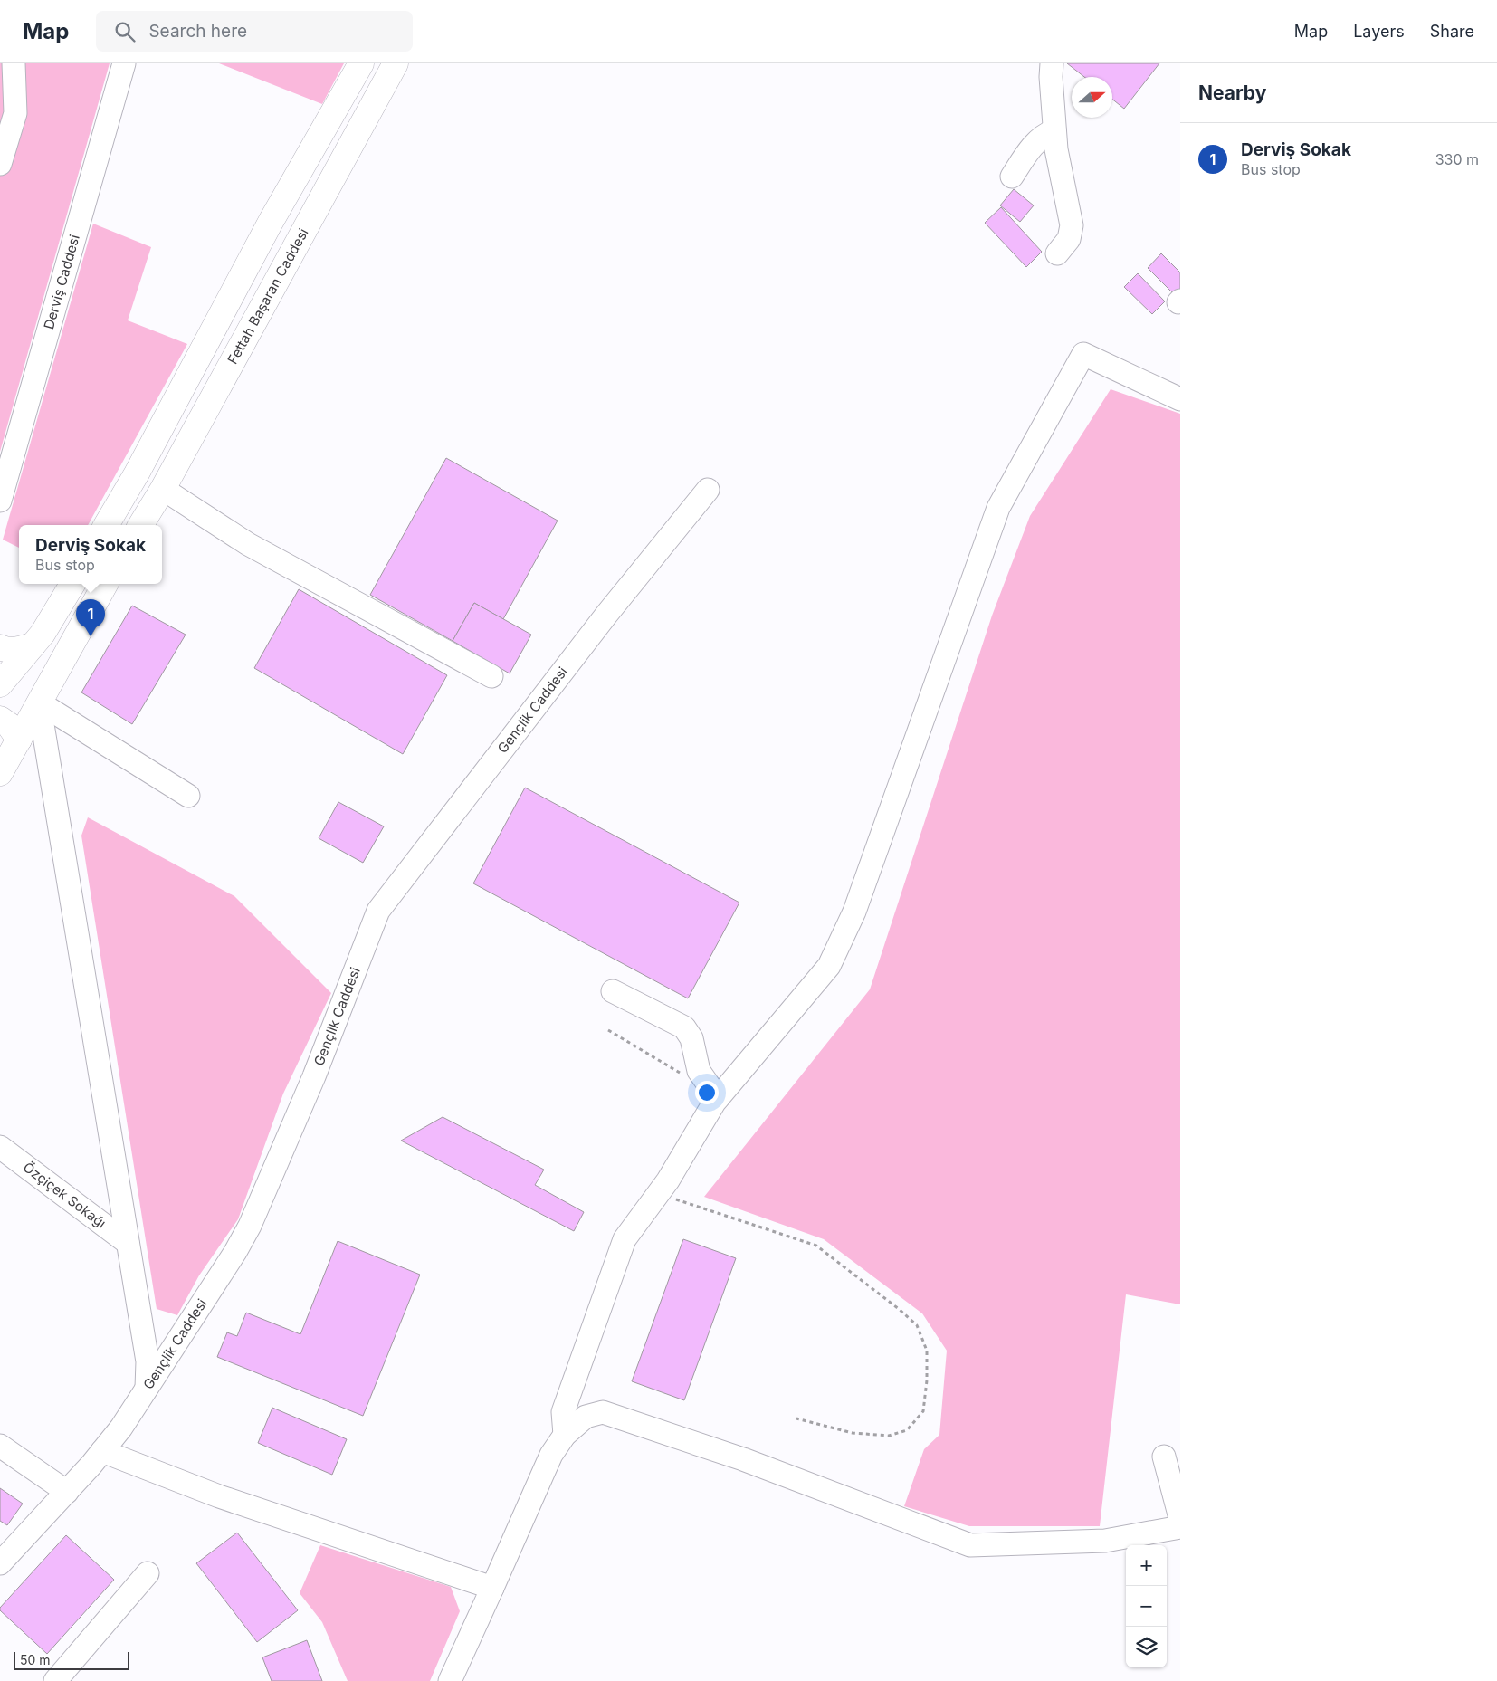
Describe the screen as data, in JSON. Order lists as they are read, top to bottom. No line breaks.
{"streets":{"main road":["Fettah Başaran Caddesi"],"street":["Derviş Caddesi","Gençlik Caddesi","Özçiçek Sokağı"]},"scale_bar":"50 m","north":"right","page":{"header":"Map","search":"Search here","nav":["Map","Layers","Share"],"heading":"Nearby","list":[{"mark":"1","name":"Derviş Sokak","note":"Bus stop","value":"330 m"}],"popup":["Derviş Sokak","Bus stop"],"pins":"1","map_buttons":["+","−"],"scale":"50 m"}}
